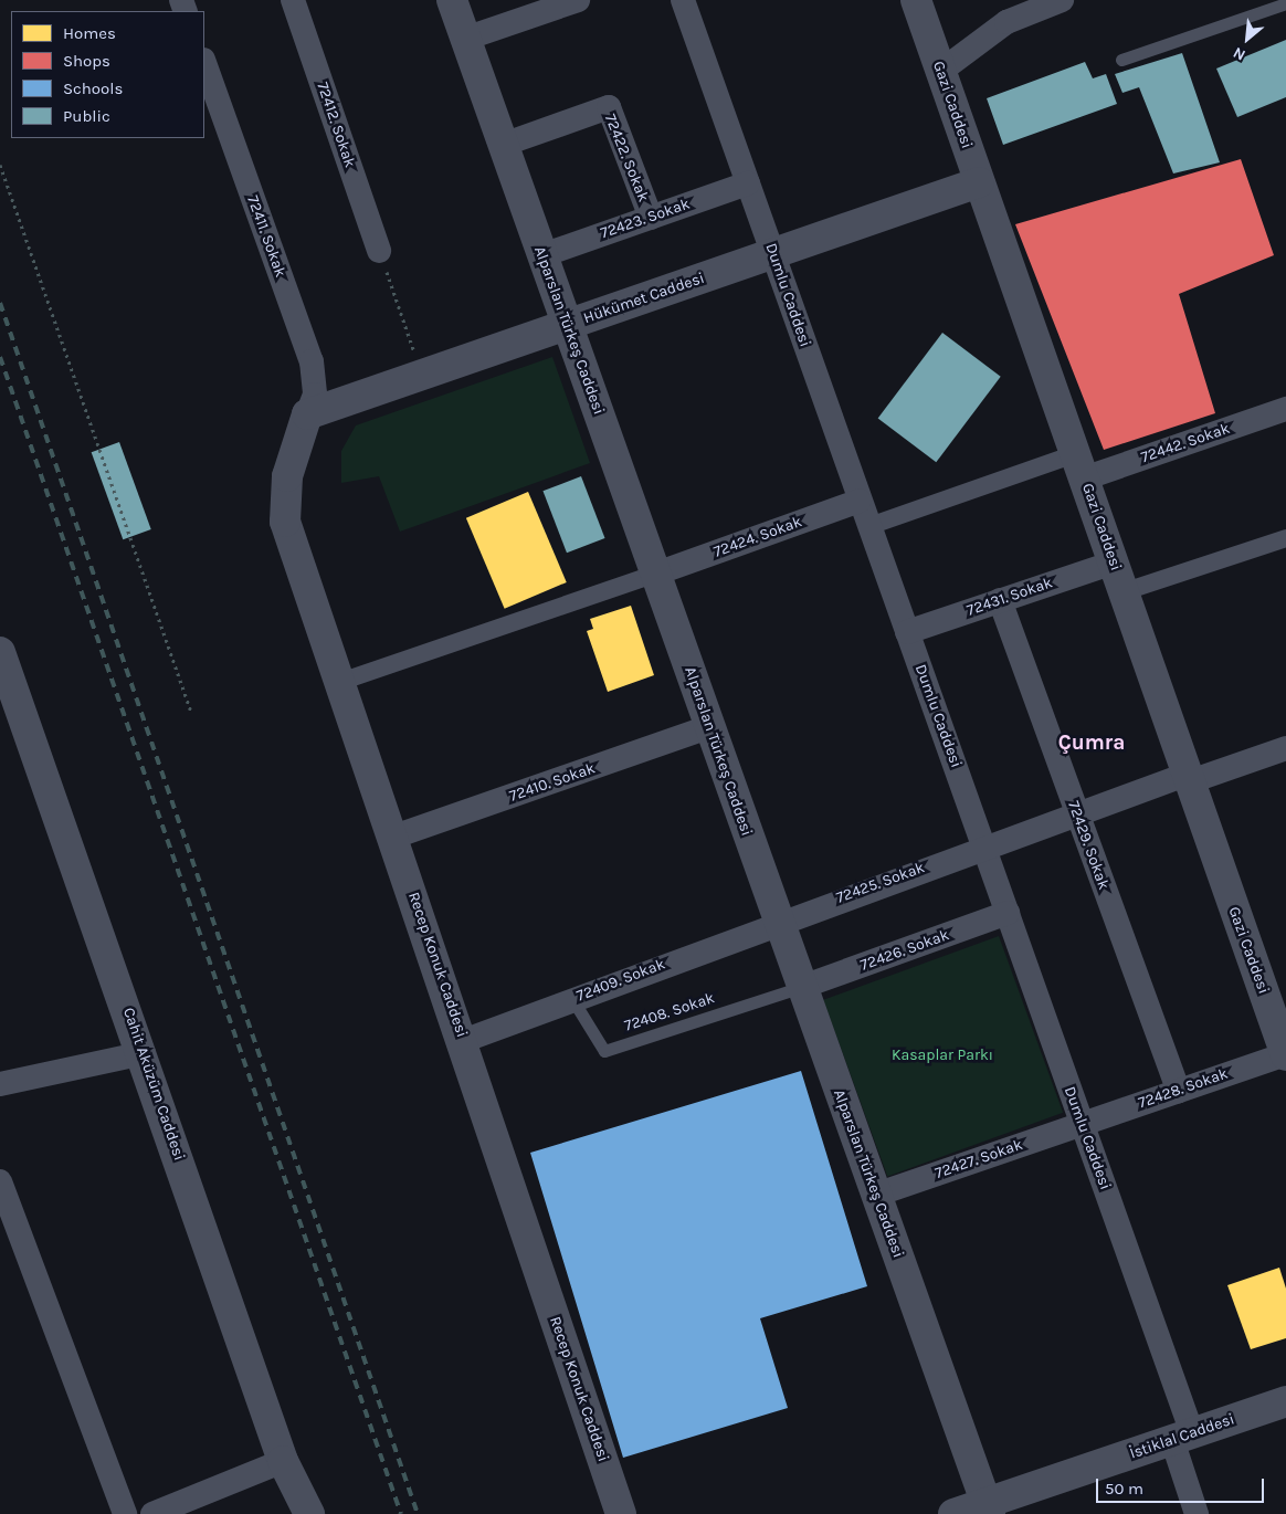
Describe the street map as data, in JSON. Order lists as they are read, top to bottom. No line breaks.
{"streets":{"street":["Gazi Caddesi","72412. Sokak","72422. Sokak","72423. Sokak","72411. Sokak","Dumlu Caddesi","Hükümet Caddesi","Alparslan Türkeş Caddesi","72442. Sokak","72424. Sokak","72431. Sokak","72410. Sokak","72429. Sokak","72425. Sokak","72426. Sokak","Recep Konuk Caddesi","72409. Sokak","Cahit Aküzüm Caddesi","72428. Sokak","72427. Sokak","İstiklal Caddesi"],"lane":["72408. Sokak"]},"crossings":[["Gazi Caddesi","Hükümet Caddesi"],["Gazi Caddesi","72442. Sokak"],["Gazi Caddesi","72431. Sokak"],["Gazi Caddesi","72425. Sokak"],["Gazi Caddesi","72428. Sokak"],["72422. Sokak","72423. Sokak"],["72422. Sokak","Alparslan Türkeş Caddesi"],["72423. Sokak","Dumlu Caddesi"],["72423. Sokak","Alparslan Türkeş Caddesi"],["72411. Sokak","Hükümet Caddesi"],["72411. Sokak","Recep Konuk Caddesi"],["Dumlu Caddesi","Hükümet Caddesi"],["Dumlu Caddesi","72424. Sokak"],["Dumlu Caddesi","72431. Sokak"],["Dumlu Caddesi","72425. Sokak"],["Dumlu Caddesi","72426. Sokak"],["Dumlu Caddesi","72428. Sokak"],["Dumlu Caddesi","72427. Sokak"],["Dumlu Caddesi","İstiklal Caddesi"],["Hükümet Caddesi","Alparslan Türkeş Caddesi"],["Hükümet Caddesi","Recep Konuk Caddesi"],["Alparslan Türkeş Caddesi","72424. Sokak"],["Alparslan Türkeş Caddesi","72410. Sokak"],["Alparslan Türkeş Caddesi","72425. Sokak"],["Alparslan Türkeş Caddesi","72426. Sokak"],["Alparslan Türkeş Caddesi","72409. Sokak"],["Alparslan Türkeş Caddesi","72408. Sokak"],["Alparslan Türkeş Caddesi","72427. Sokak"],["Alparslan Türkeş Caddesi","İstiklal Caddesi"],["72431. Sokak","72429. Sokak"],["72410. Sokak","Recep Konuk Caddesi"],["72429. Sokak","72425. Sokak"],["72429. Sokak","72428. Sokak"],["72425. Sokak","72409. Sokak"],["72426. Sokak","72408. Sokak"],["Recep Konuk Caddesi","72409. Sokak"],["72409. Sokak","72408. Sokak"],["72428. Sokak","72427. Sokak"]],"districts":["Çumra"],"parks":["Kasaplar Parkı"],"legend":["Homes","Shops","Schools","Public"],"scale_bar":"50 m","north":"bottom left"}
